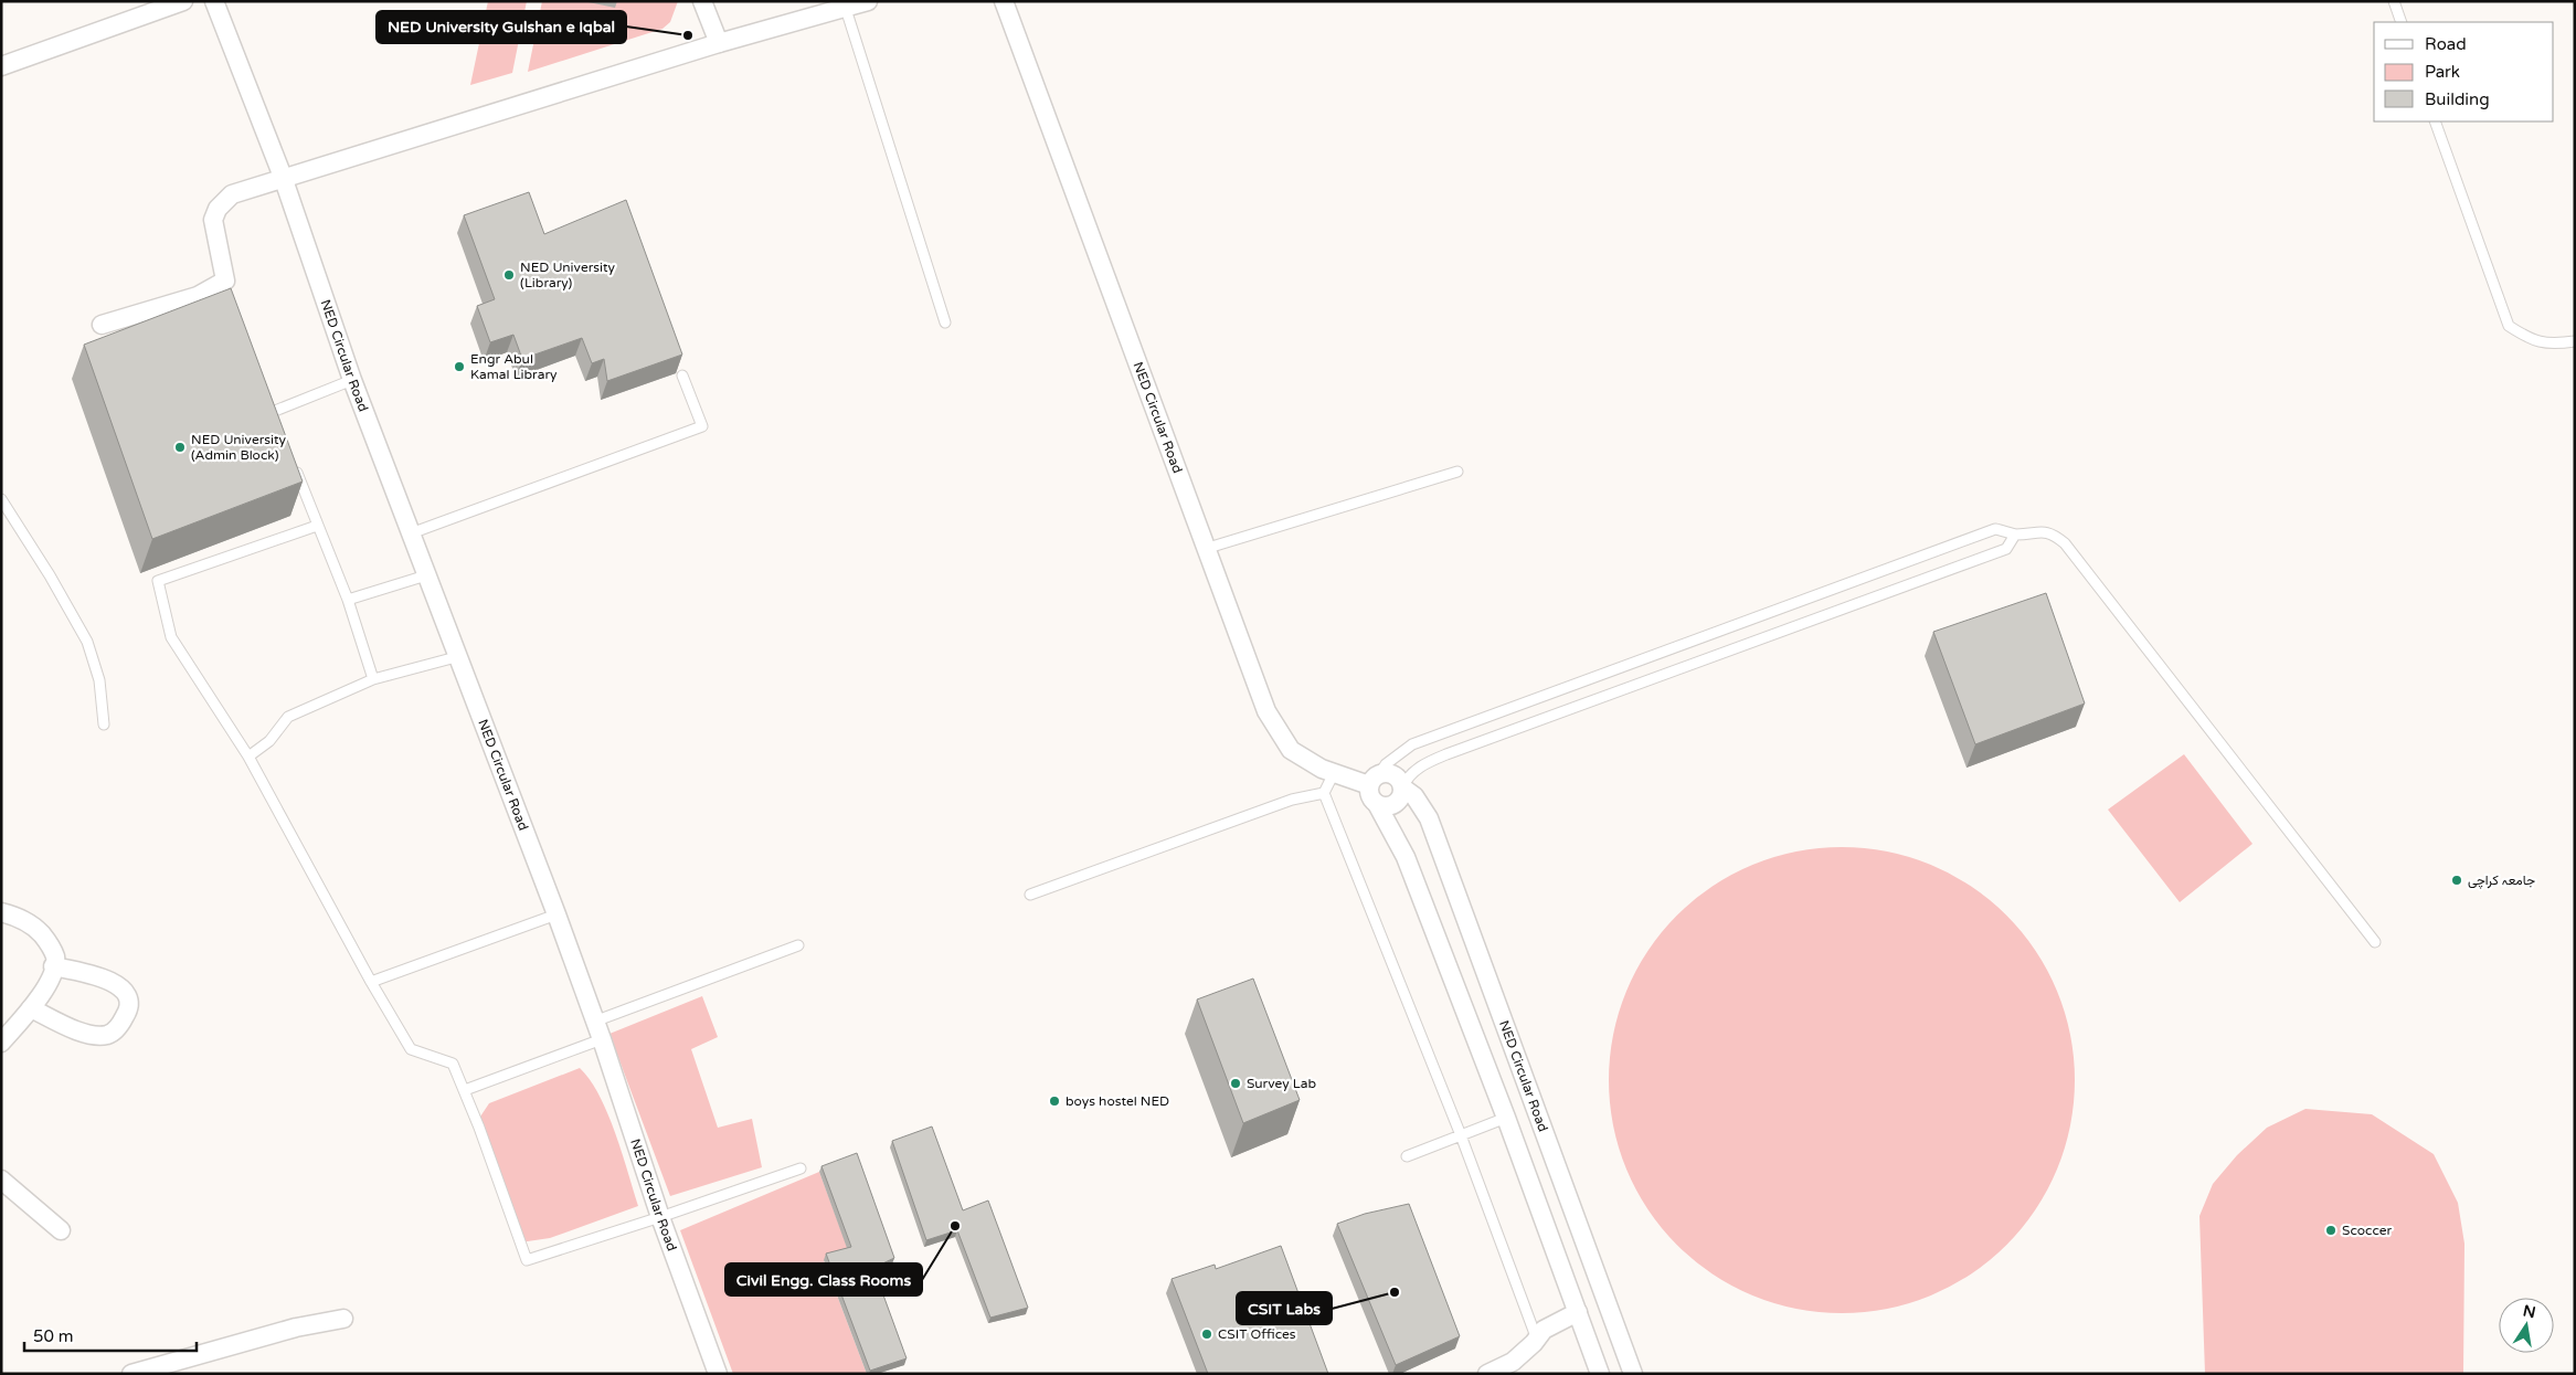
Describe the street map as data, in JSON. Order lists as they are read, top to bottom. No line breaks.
{"streets":{"street":["NED Circular Road"]},"places":["NED University Gulshan e Iqbal","NED University (Library)","Engr Abul Kamal Library","NED University (Admin Block)","جامعہ کراچی","Survey Lab","boys hostel NED","Civil Engg. Class Rooms","Scoccer","CSIT Labs","CSIT Offices"],"legend":["Road","Park","Building"],"scale_bar":"50 m","north":"top"}
